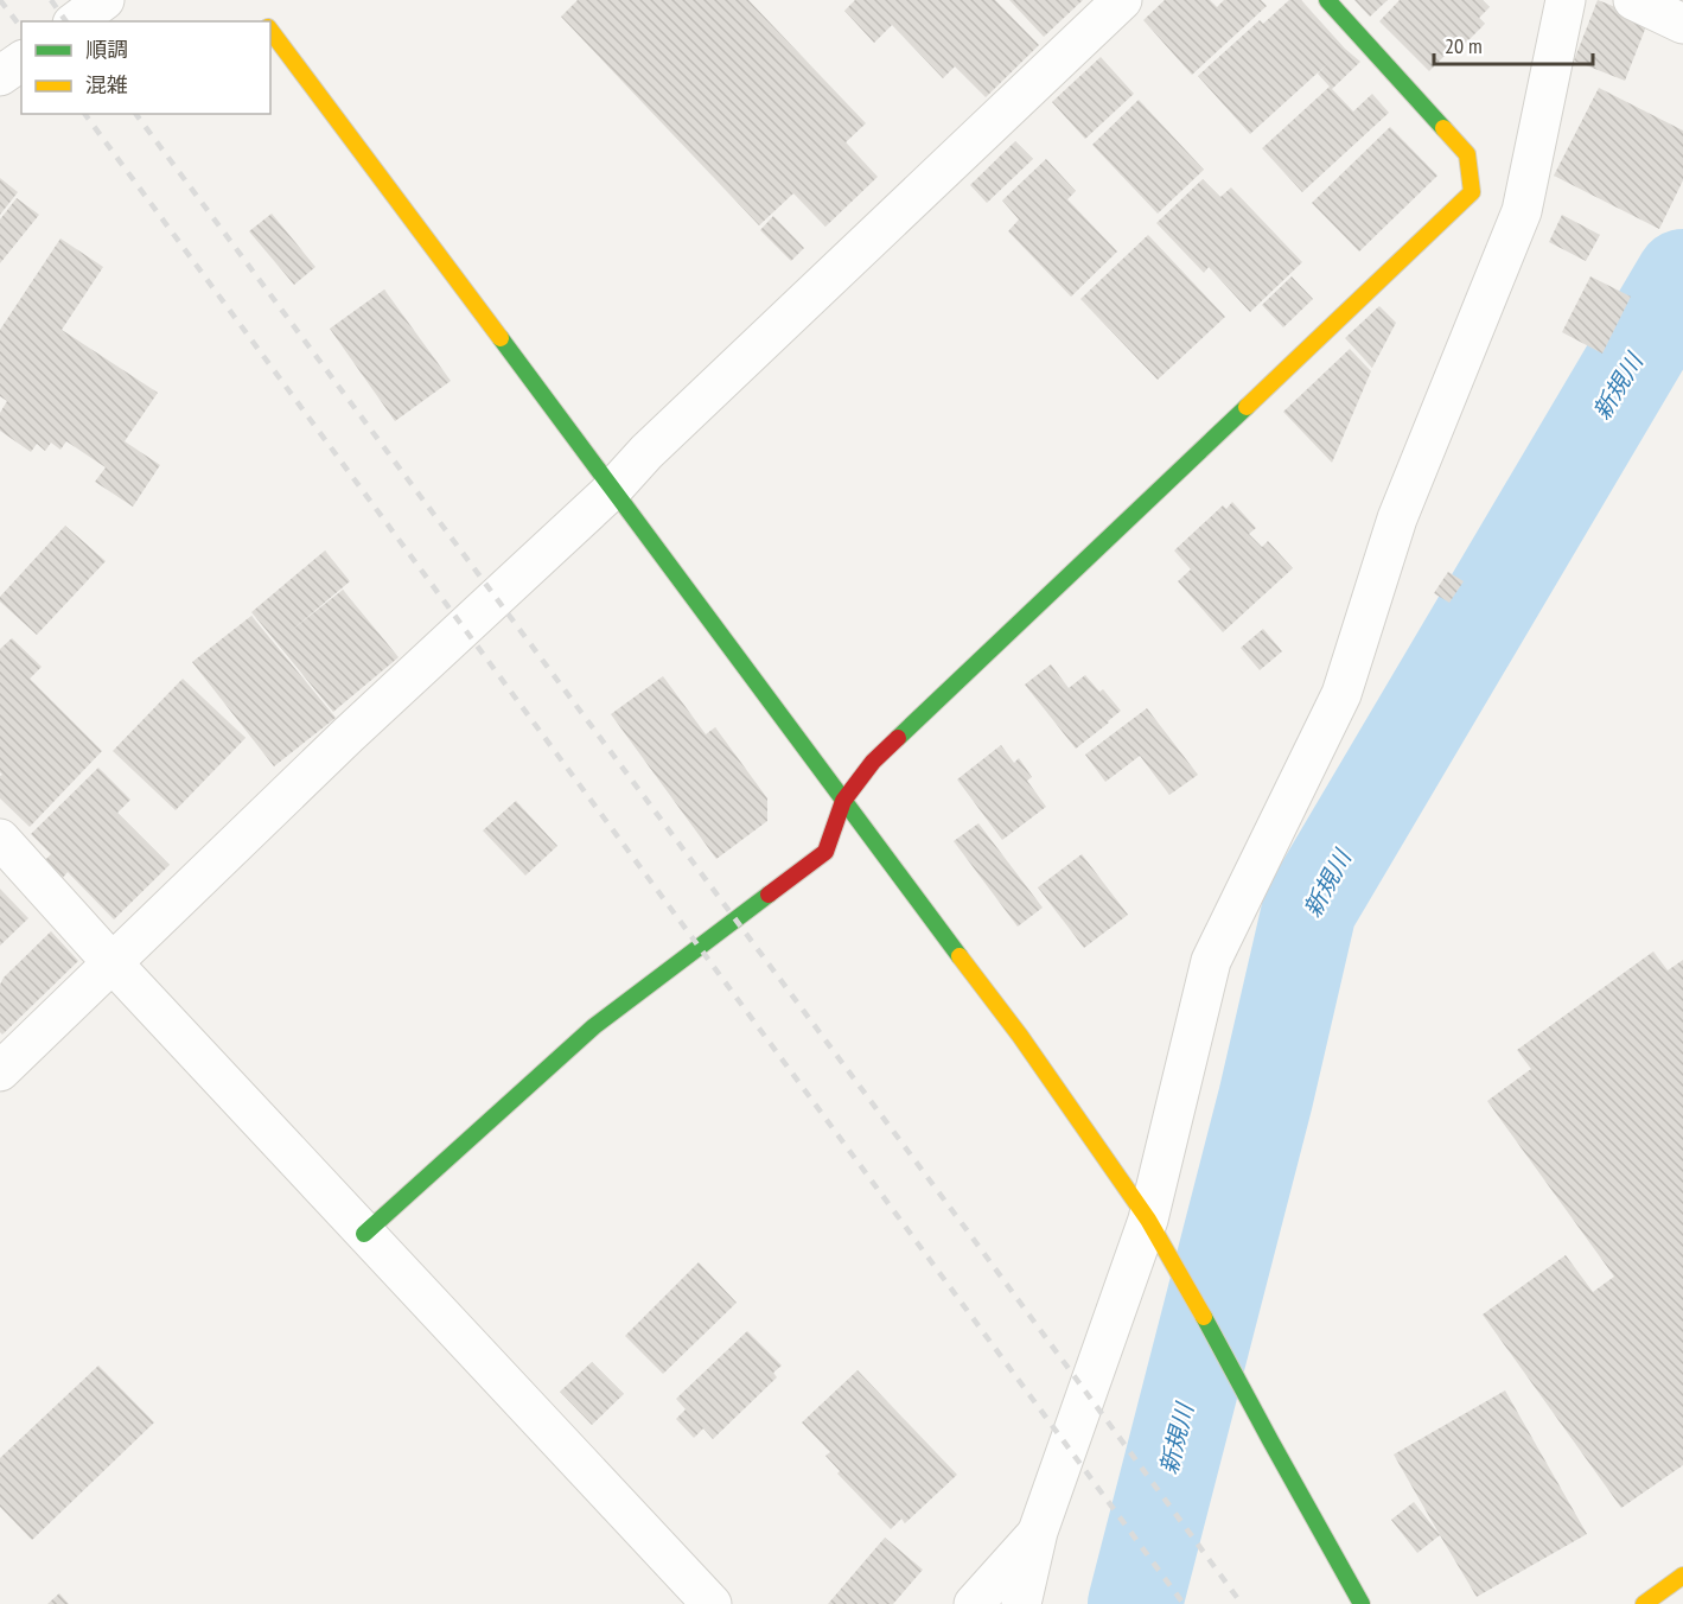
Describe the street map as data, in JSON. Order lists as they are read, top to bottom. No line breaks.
{"water":["新規川"],"legend":["順調","混雑"],"scale_bar":"20 m"}
